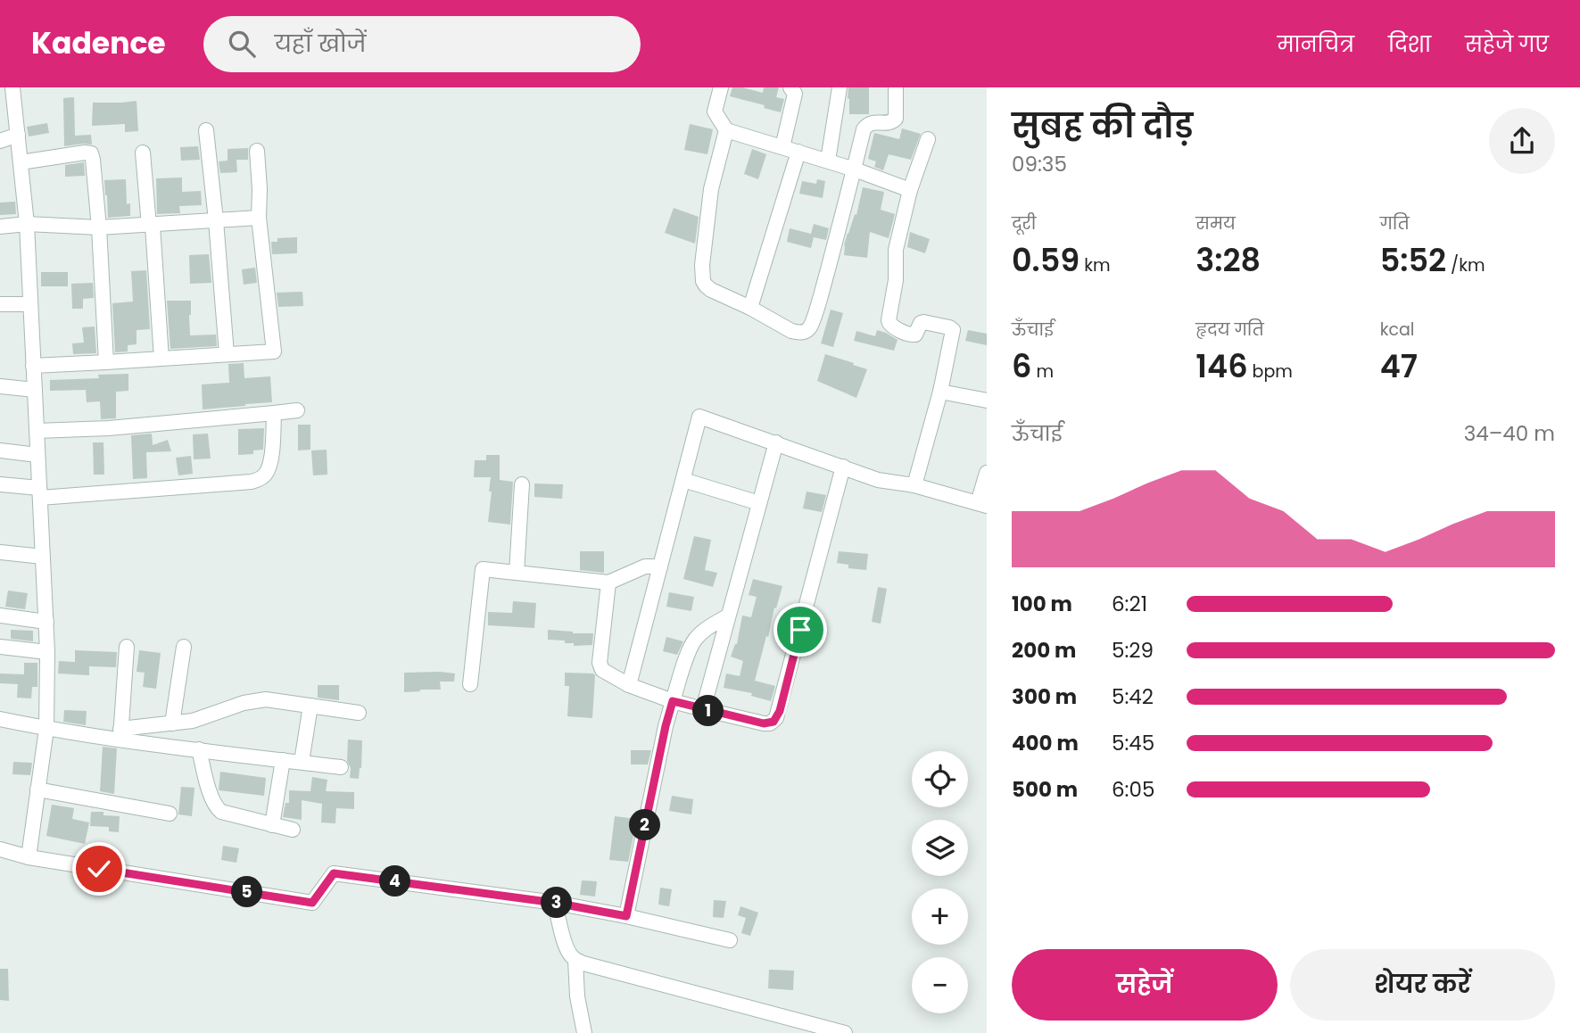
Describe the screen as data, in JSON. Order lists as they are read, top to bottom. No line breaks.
{"page":{"header":"Kadence","search":"यहाँ खोजें","nav":["मानचित्र","दिशा","सहेजे गए"],"heading":["सुबह की दौड़","09:35"],"stats":[["दूरी","0.59 km"],["समय","3:28"],["गति","5:52 /km"],["ऊँचाई","6 m"],["हृदय गति","146 bpm"],["kcal","47"]],"chart":["ऊँचाई","34–40 m"],"list":[{"name":"100 m","note":"6:21"},{"name":"200 m","note":"5:29"},{"name":"300 m","note":"5:42"},{"name":"400 m","note":"5:45"},{"name":"500 m","note":"6:05"}],"pins":["1","2","4","5","3"],"map_buttons":["+","−"],"buttons":["सहेजें","शेयर करें"]}}
